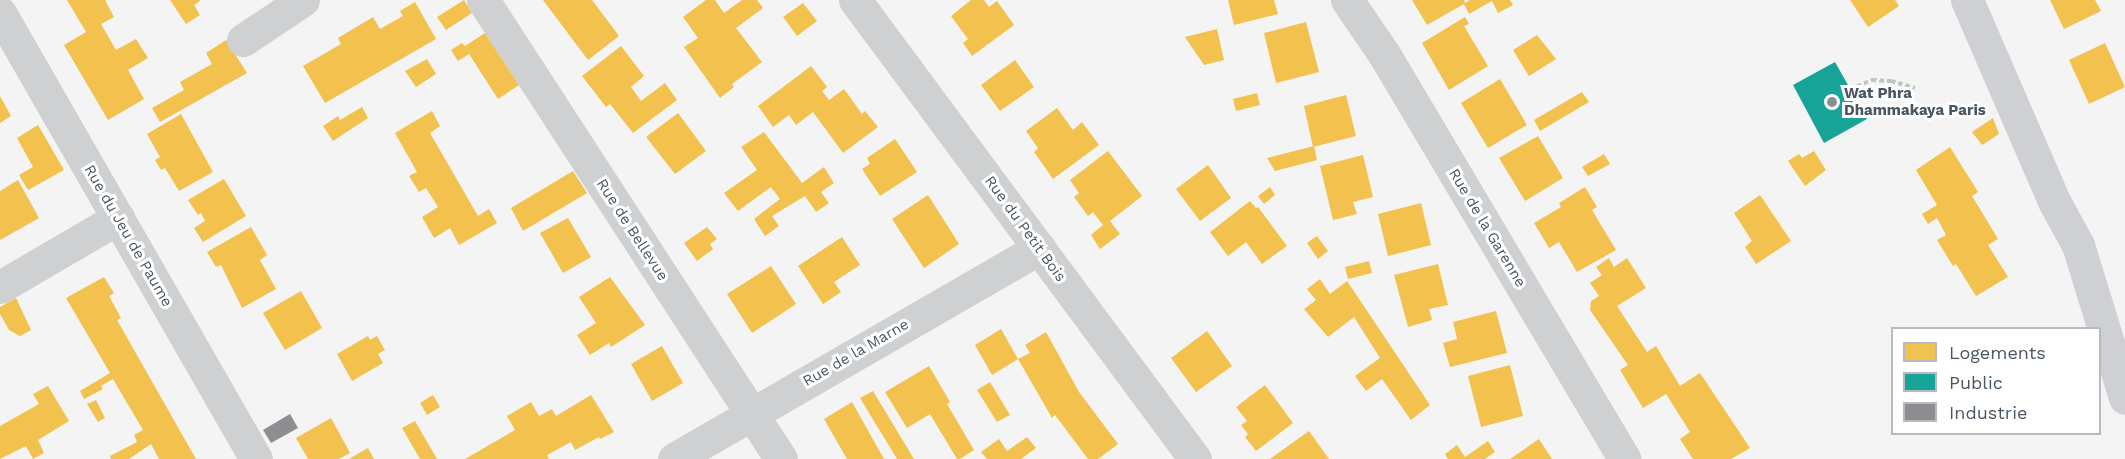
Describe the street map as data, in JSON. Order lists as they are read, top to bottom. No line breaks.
{"streets":{"street":["Rue de la Garenne","Rue du Petit Bois","Rue de Bellevue","Rue du Jeu de Paume","Rue de la Marne"]},"crossings":[["Rue du Petit Bois","Rue de la Marne"],["Rue de Bellevue","Rue de la Marne"]],"places":["Wat Phra Dhammakaya Paris"],"legend":["Logements","Public","Industrie"]}
